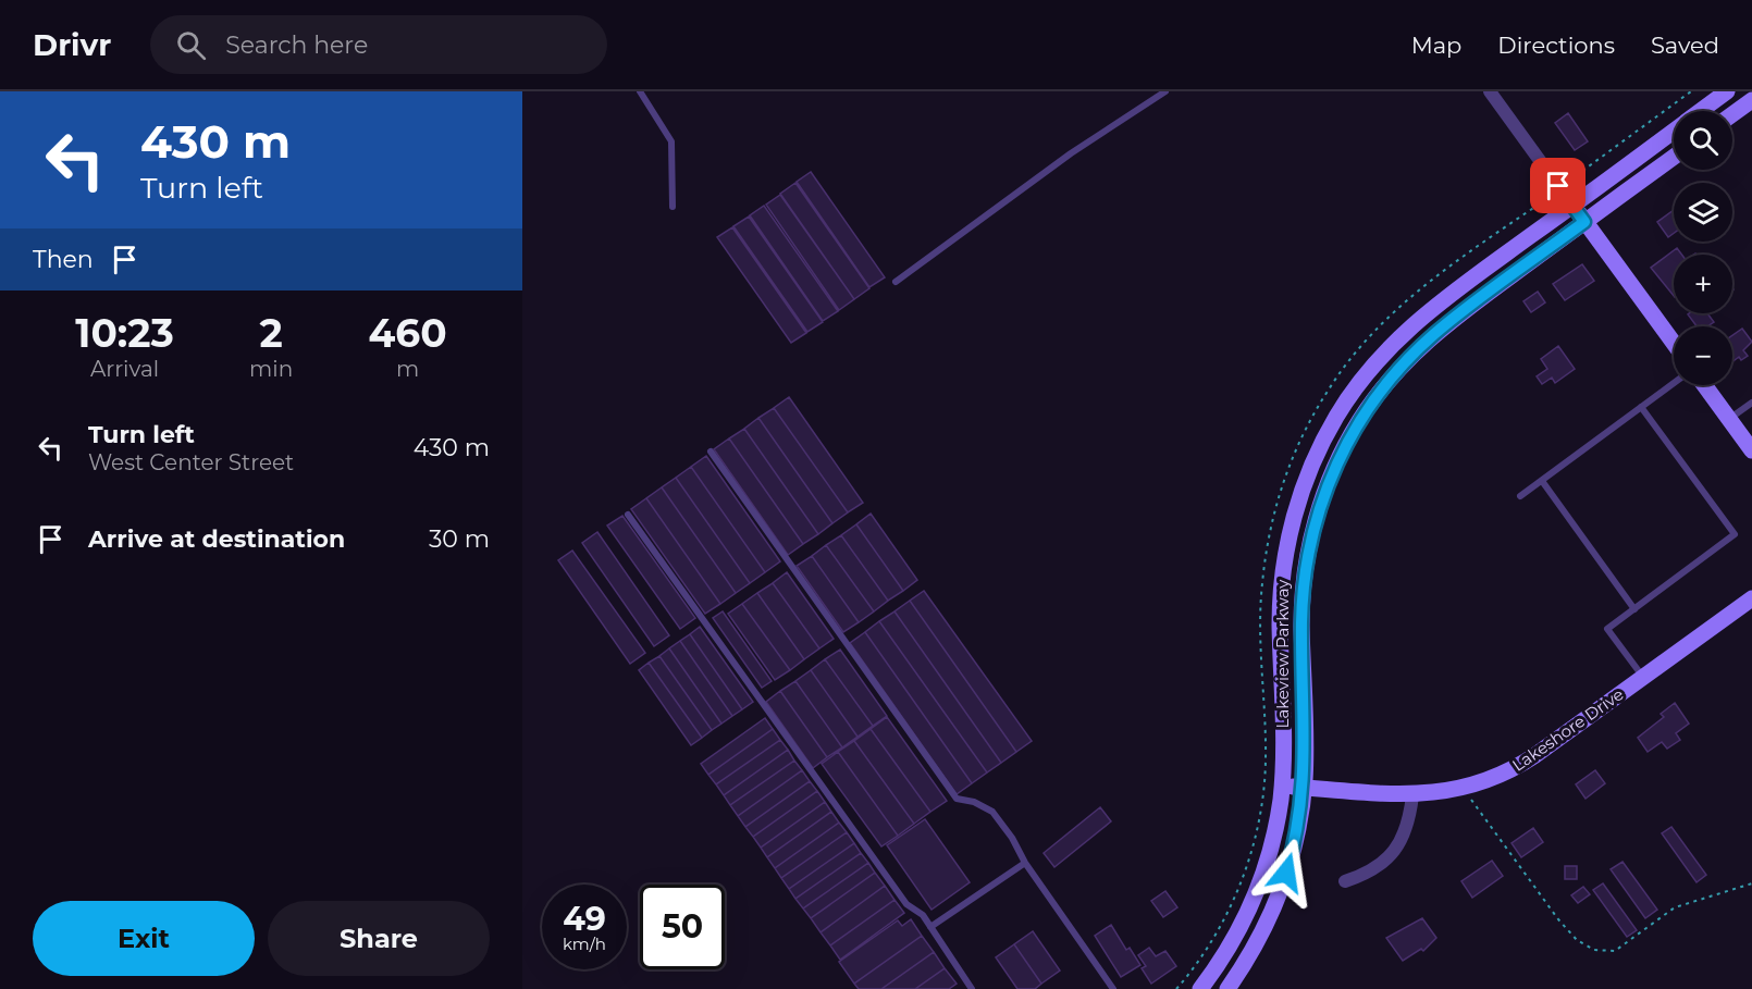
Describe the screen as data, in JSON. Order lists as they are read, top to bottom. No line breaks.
{"streets":{"main road":["Lakeview Parkway","Lakeshore Drive"]},"crossings":[["Lakeview Parkway","Lakeshore Drive"]],"page":{"header":"Drivr","search":"Search here","nav":["Map","Directions","Saved"],"turn":["430 m","Turn left"],"map_buttons":["+","−"],"then":"Then","eta":["10:23","Arrival","2","min","460","m"],"list":[{"name":"Turn left","note":"West Center Street","value":"430 m"},{"name":"Arrive at destination","value":"30 m"}],"speed":"49 km/h","limit":"50","buttons":["Exit","Share"]}}
